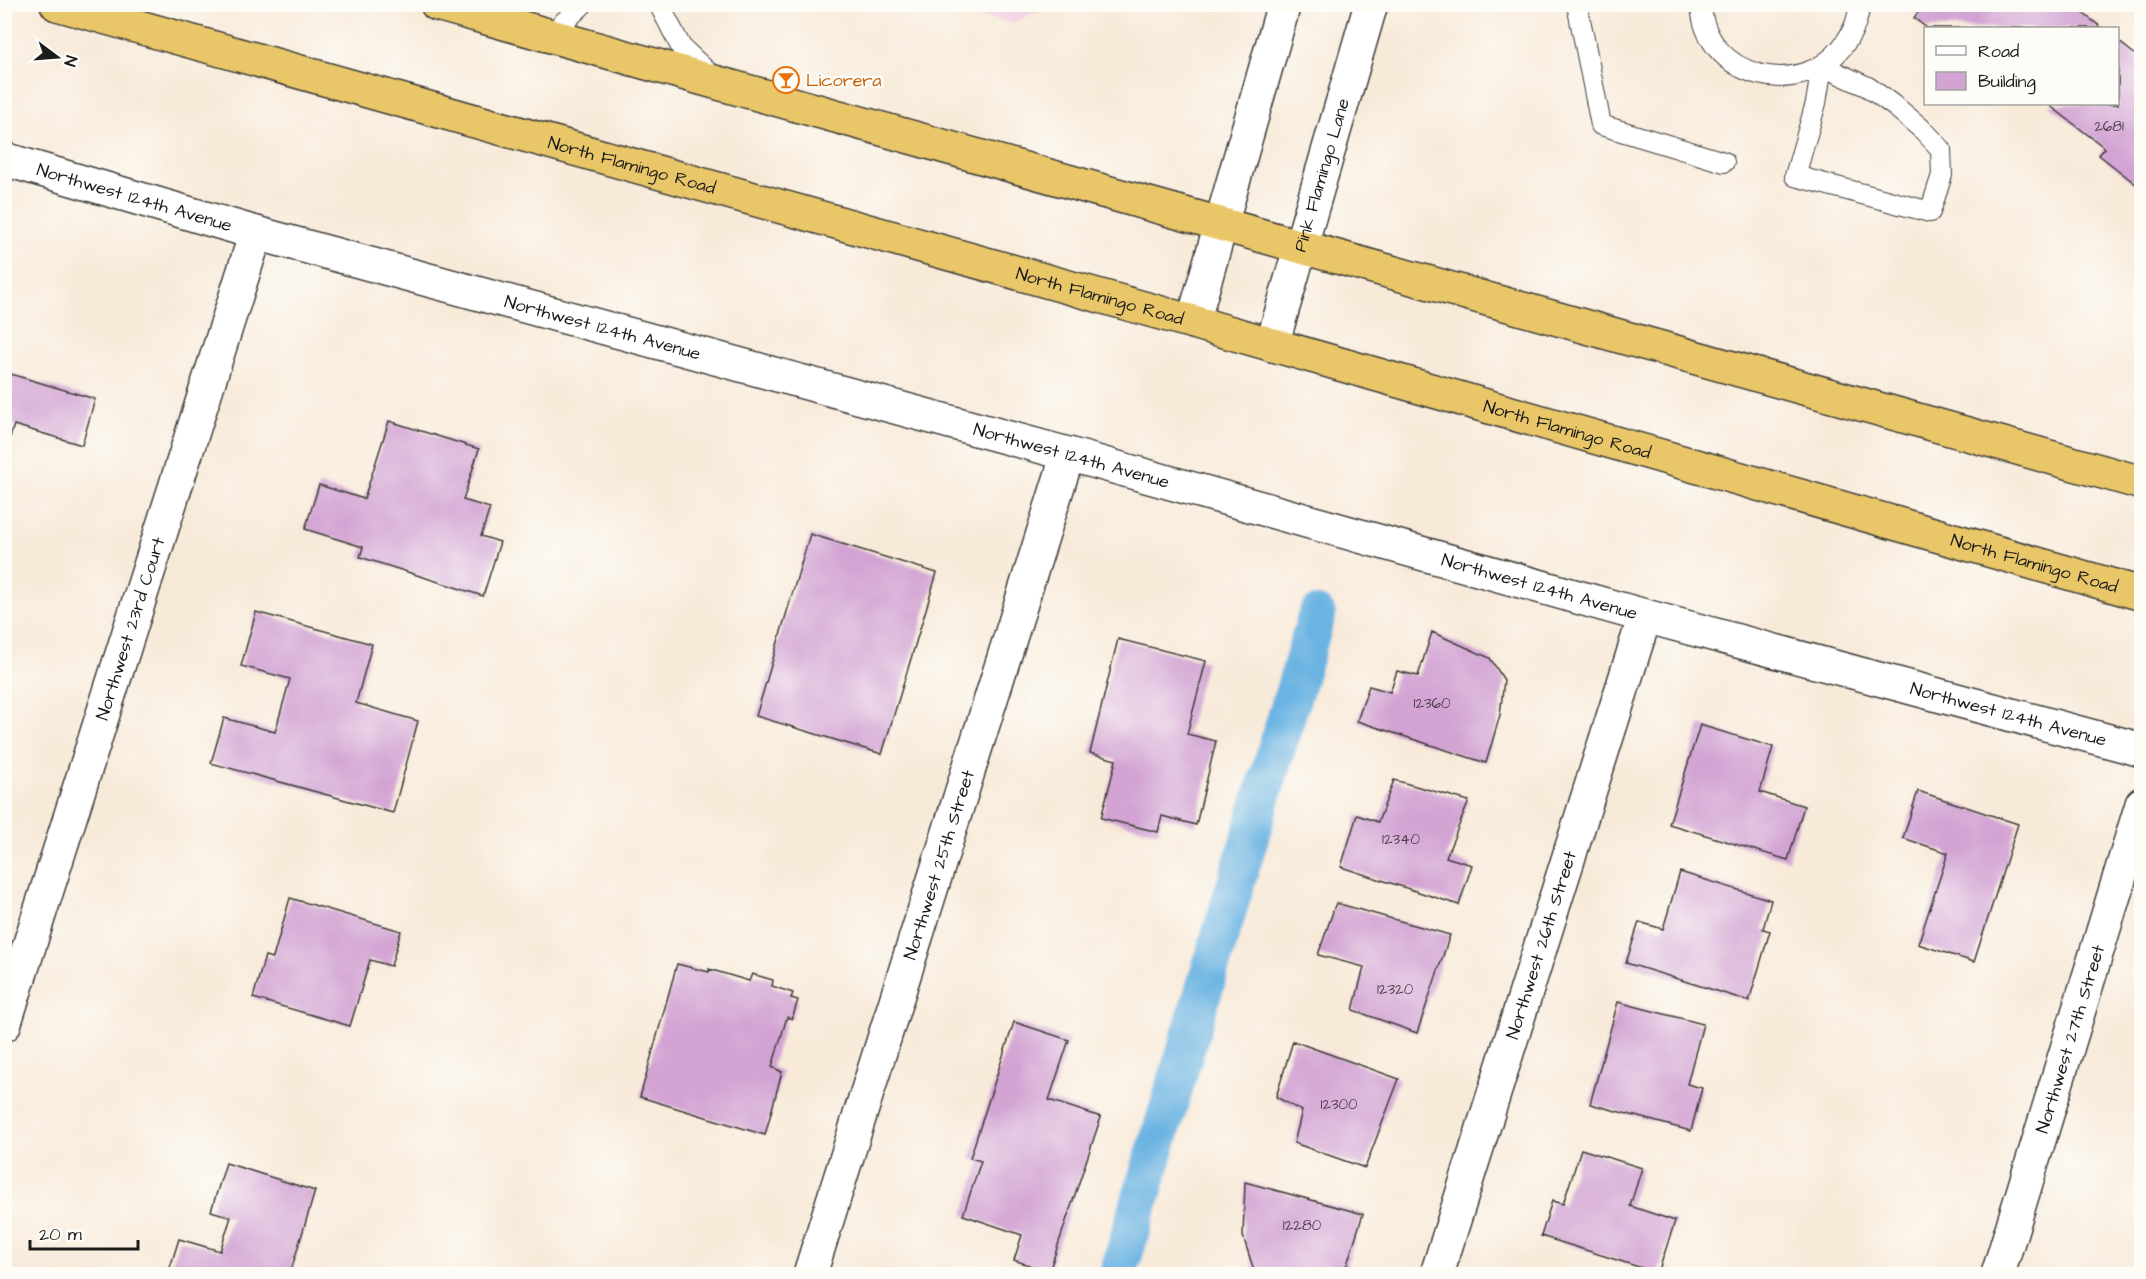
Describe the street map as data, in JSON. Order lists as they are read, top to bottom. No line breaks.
{"streets":{"highway":["North Flamingo Road"],"street":["Pink Flamingo Lane","Northwest 124th Avenue","Northwest 23rd Court","Northwest 25th Street","Northwest 26th Street","Northwest 27th Street"]},"crossings":[["North Flamingo Road","Pink Flamingo Lane"],["Northwest 124th Avenue","Northwest 23rd Court"],["Northwest 124th Avenue","Northwest 25th Street"],["Northwest 124th Avenue","Northwest 26th Street"]],"places":{"bar":["Licorera"]},"house_numbers":["2681","12360","12340","12320","12300","12280"],"legend":["Road","Building"],"scale_bar":"20 m","north":"right"}
